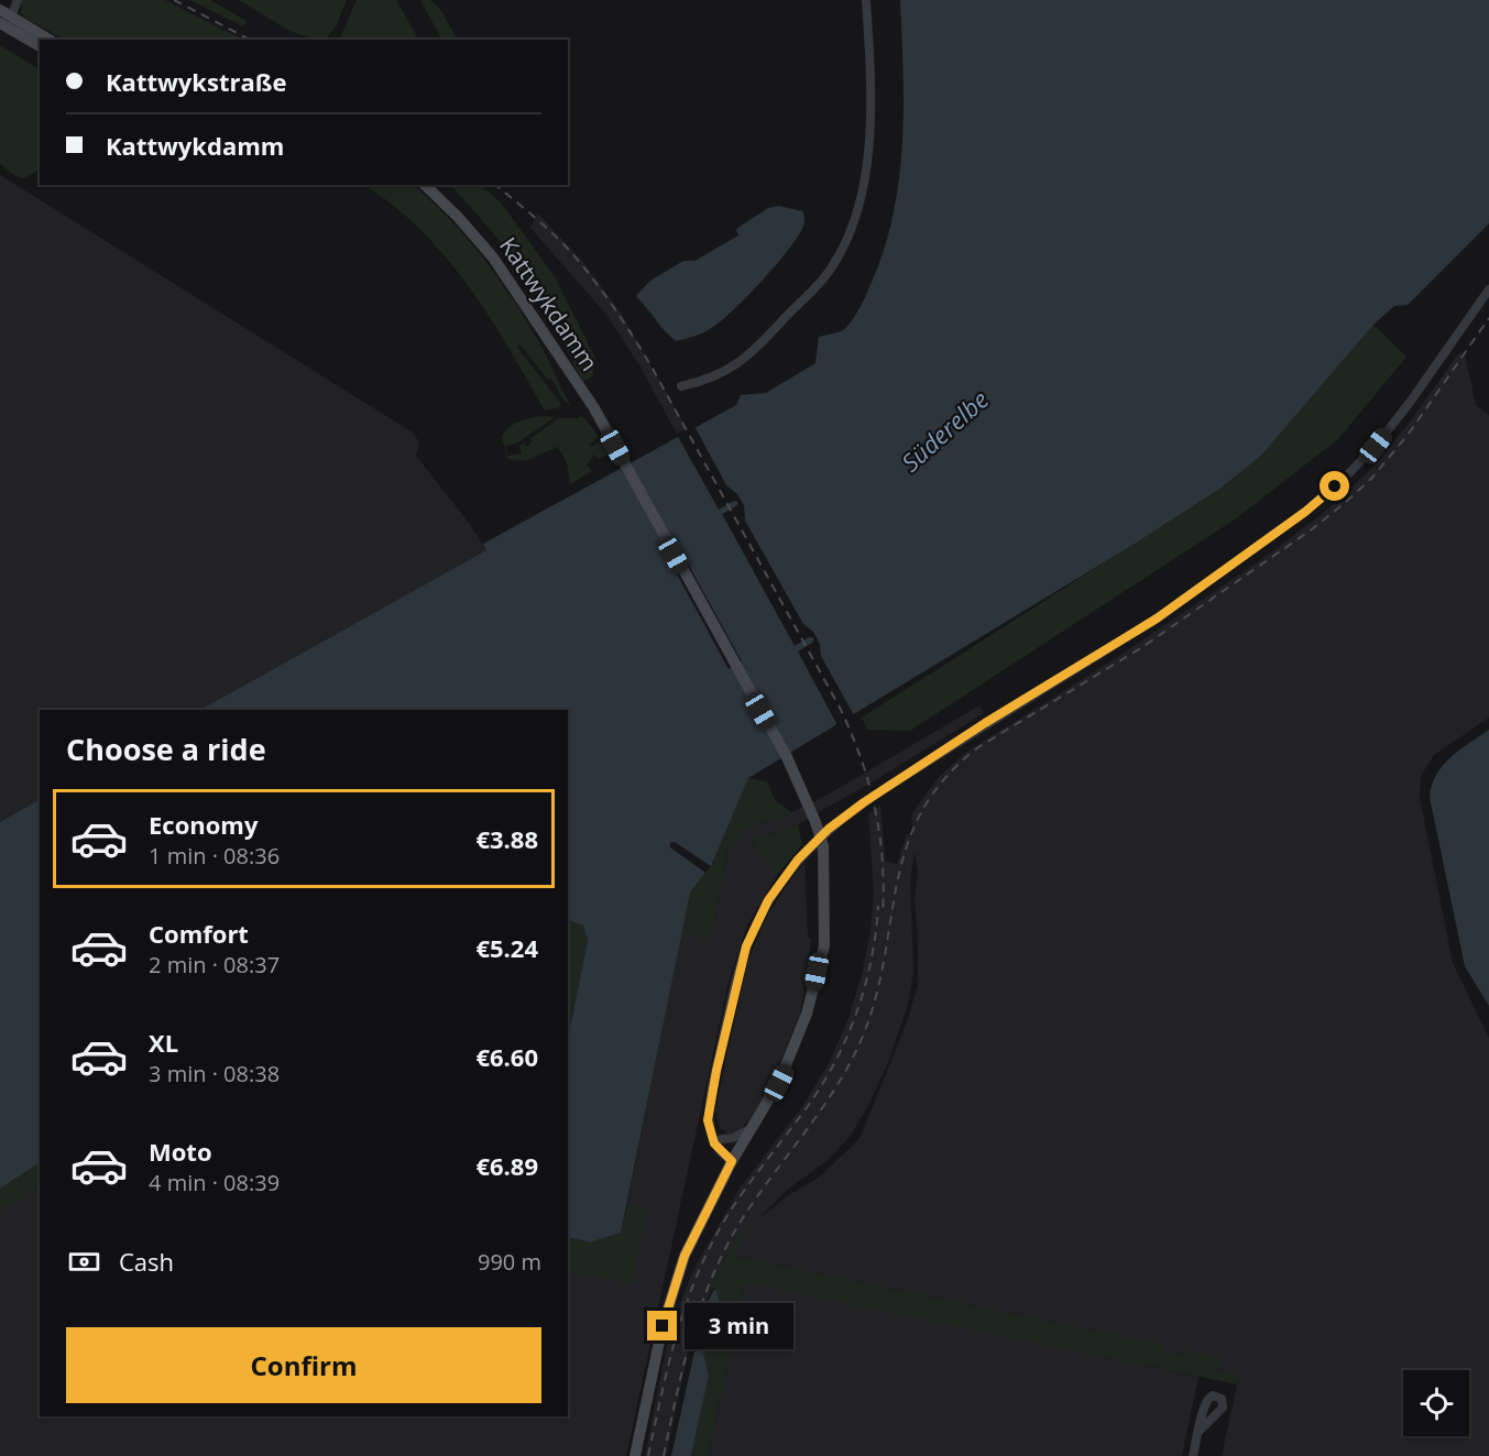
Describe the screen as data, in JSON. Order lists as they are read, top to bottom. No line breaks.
{"streets":{"main road":["Kattwykdamm"]},"water":["Süderelbe"],"page":{"banner":["Kattwykstraße","Kattwykdamm"],"heading":"Choose a ride","list":[{"name":"Economy","note":"1 min · 08:36","value":"€3.88"},{"name":"Comfort","note":"2 min · 08:37","value":"€5.24"},{"name":"XL","note":"3 min · 08:38","value":"€6.60"},{"name":"Moto","note":"4 min · 08:39","value":"€6.89"}],"pay":["Cash","990 m"],"bubble":"3 min","buttons":"Confirm"}}
